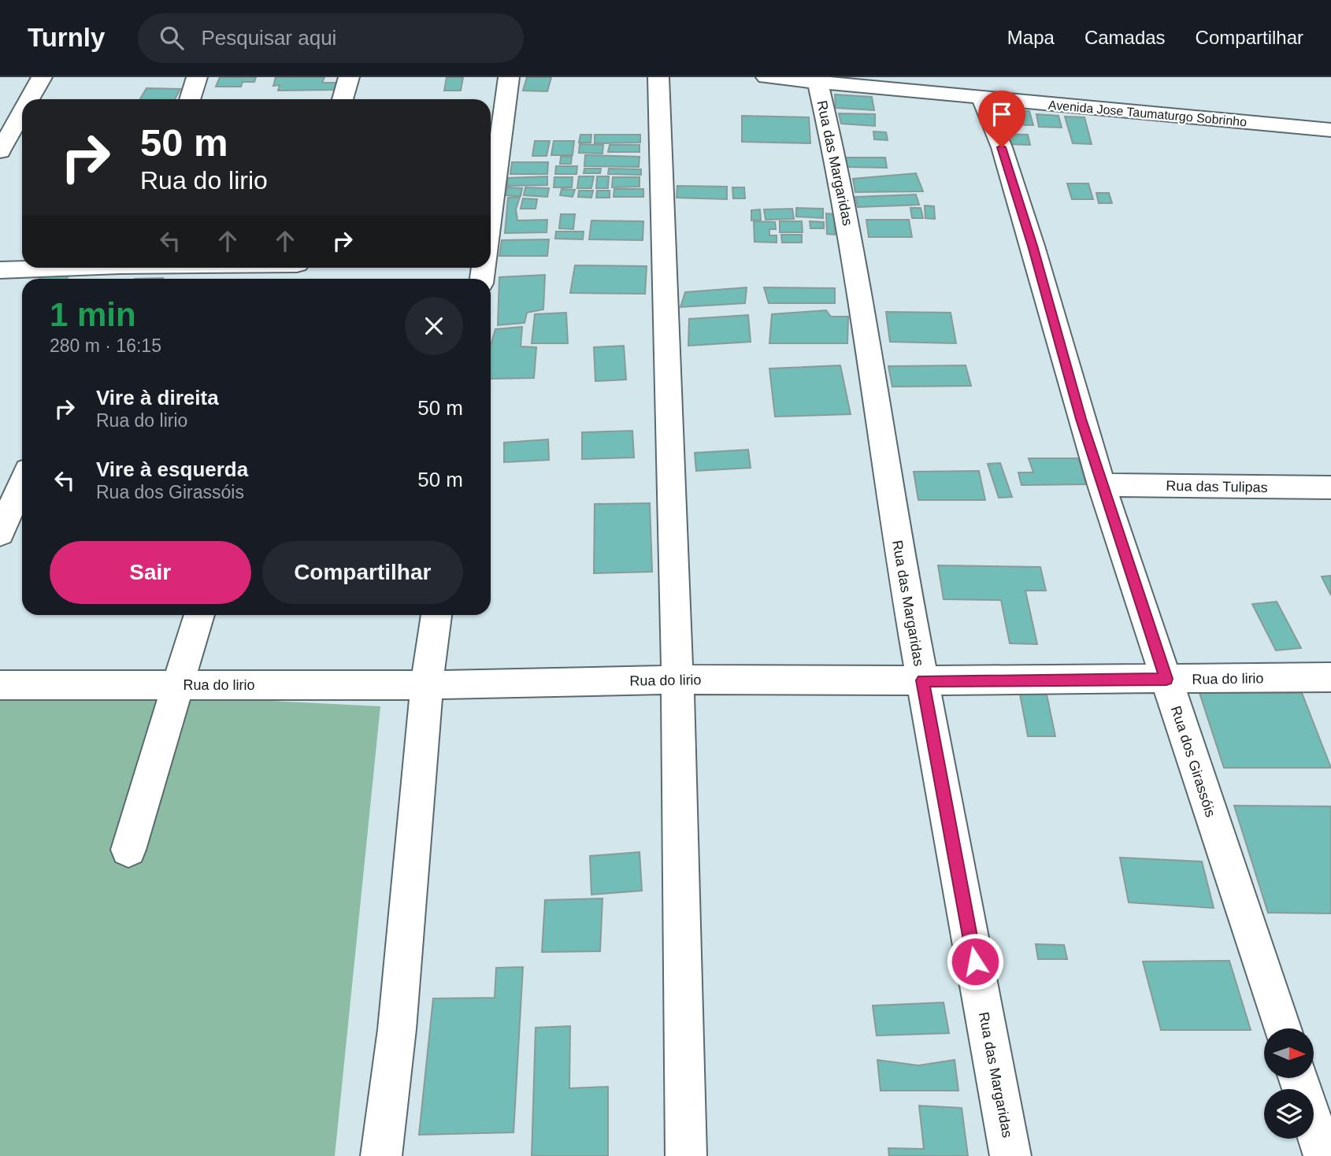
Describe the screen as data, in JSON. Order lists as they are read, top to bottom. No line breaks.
{"streets":{"street":["Avenida Jose Taumaturgo Sobrinho","Rua das Margaridas","Rua das Tulipas","Rua do lirio","Rua dos Girassóis"]},"crossings":[["Avenida Jose Taumaturgo Sobrinho","Rua das Margaridas"],["Rua das Margaridas","Rua do lirio"],["Rua das Tulipas","Rua dos Girassóis"],["Rua do lirio","Rua dos Girassóis"]],"north":"right","page":{"header":"Turnly","search":"Pesquisar aqui","nav":["Mapa","Camadas","Compartilhar"],"turn":["50 m","Rua do lirio"],"heading":["1 min","280 m · 16:15"],"list":[{"name":"Vire à direita","note":"Rua do lirio","value":"50 m"},{"name":"Vire à esquerda","note":"Rua dos Girassóis","value":"50 m"}],"buttons":["Sair","Compartilhar"]}}
